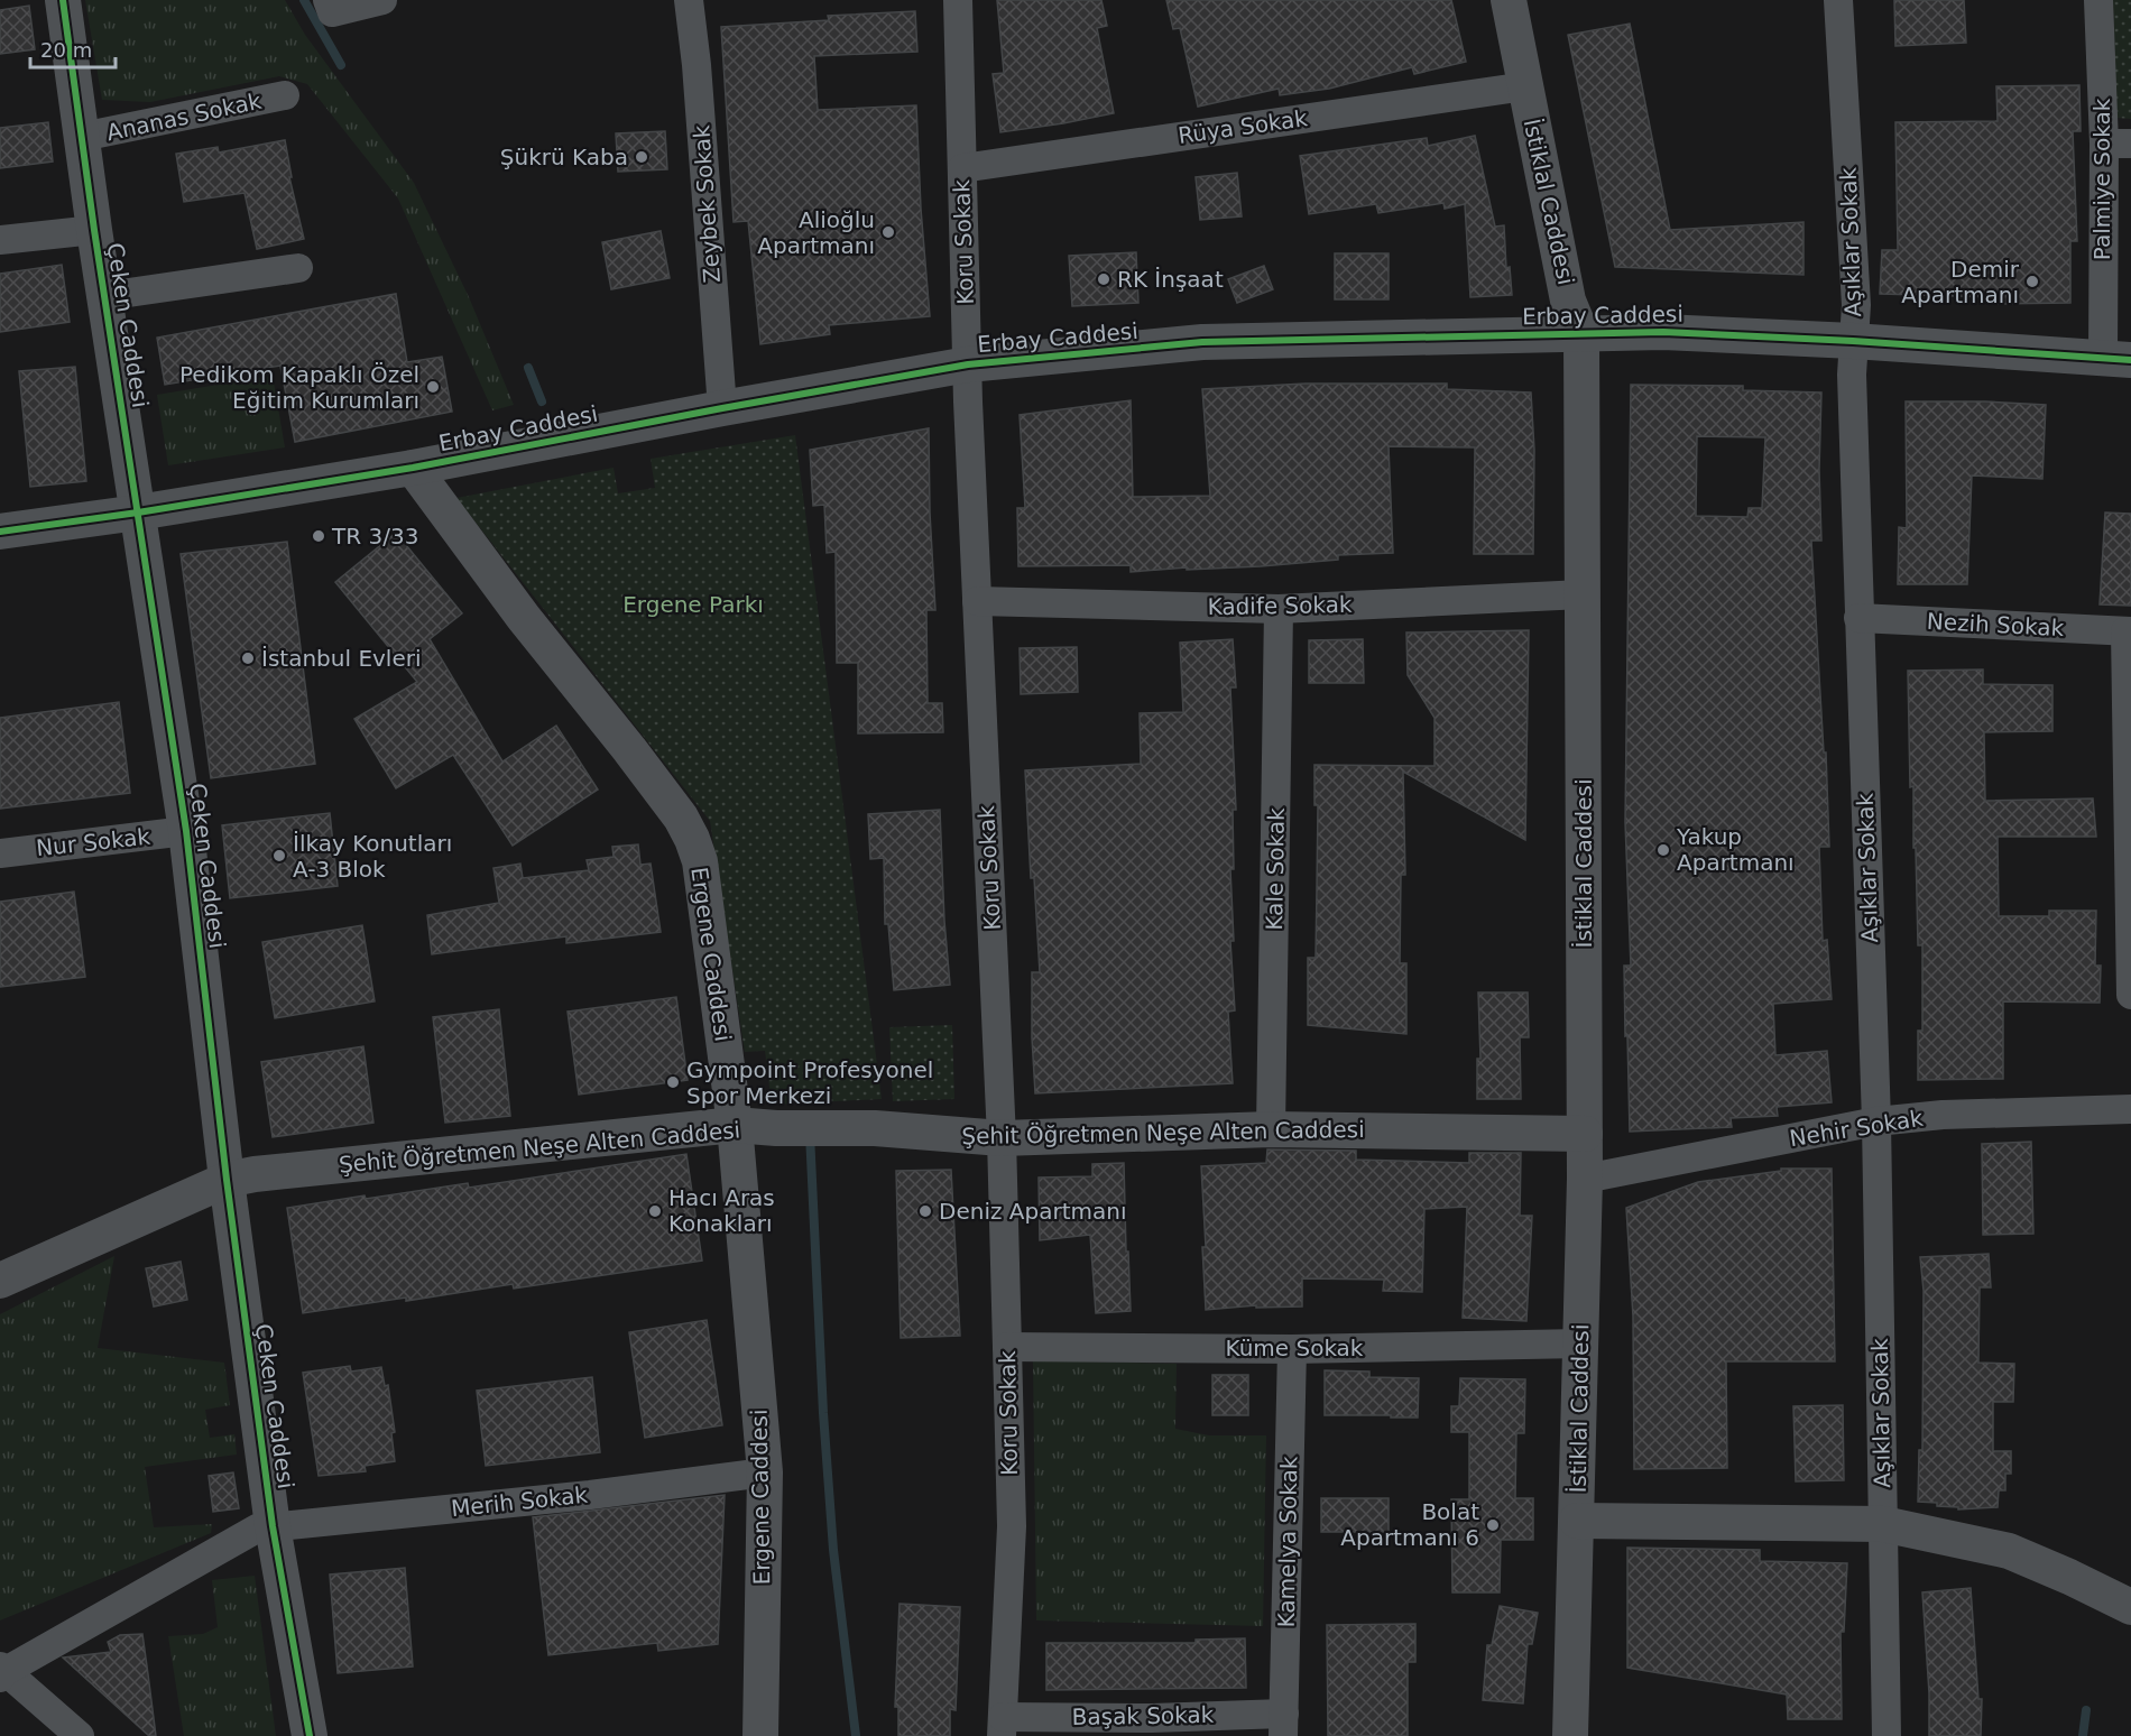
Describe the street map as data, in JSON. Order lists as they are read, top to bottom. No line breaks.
{"streets":{"street":["Ananas Sokak","Rüya Sokak","Palmiye Sokak","İstiklal Caddesi","Zeybek Sokak","Koru Sokak","Aşıklar Sokak","Erbay Caddesi","Çeken Caddesi","Kadife Sokak","Nezih Sokak","Nur Sokak","Kale Sokak","Ergene Caddesi","Nehir Sokak","Şehit Öğretmen Neşe Alten Caddesi","Küme Sokak","Merih Sokak","Kamelya Sokak","Başak Sokak"]},"crossings":[["Ananas Sokak","Çeken Caddesi"],["Rüya Sokak","İstiklal Caddesi"],["Rüya Sokak","Koru Sokak"],["Palmiye Sokak","Erbay Caddesi"],["İstiklal Caddesi","Erbay Caddesi"],["İstiklal Caddesi","Kadife Sokak"],["İstiklal Caddesi","Nehir Sokak"],["İstiklal Caddesi","Şehit Öğretmen Neşe Alten Caddesi"],["İstiklal Caddesi","Küme Sokak"],["Zeybek Sokak","Erbay Caddesi"],["Koru Sokak","Erbay Caddesi"],["Koru Sokak","Kadife Sokak"],["Koru Sokak","Şehit Öğretmen Neşe Alten Caddesi"],["Koru Sokak","Küme Sokak"],["Koru Sokak","Başak Sokak"],["Aşıklar Sokak","Erbay Caddesi"],["Aşıklar Sokak","Nezih Sokak"],["Aşıklar Sokak","Nehir Sokak"],["Erbay Caddesi","Çeken Caddesi"],["Erbay Caddesi","Ergene Caddesi"],["Çeken Caddesi","Nur Sokak"],["Çeken Caddesi","Şehit Öğretmen Neşe Alten Caddesi"],["Çeken Caddesi","Merih Sokak"],["Kadife Sokak","Kale Sokak"],["Kale Sokak","Şehit Öğretmen Neşe Alten Caddesi"],["Ergene Caddesi","Şehit Öğretmen Neşe Alten Caddesi"],["Ergene Caddesi","Merih Sokak"],["Küme Sokak","Kamelya Sokak"],["Kamelya Sokak","Başak Sokak"]],"parks":["Ergene Parkı"],"places":["Şükrü Kaba","Alioğlu Apartmanı","RK İnşaat","Demir Apartmanı","Pedikom Kapaklı Özel Eğitim Kurumları","TR 3/33","İstanbul Evleri","Yakup Apartmanı","İlkay Konutları A-3 Blok","Gympoint Profesyonel Spor Merkezi","Hacı Aras Konakları","Deniz Apartmanı","Bolat Apartmanı 6"],"scale_bar":"20 m"}
